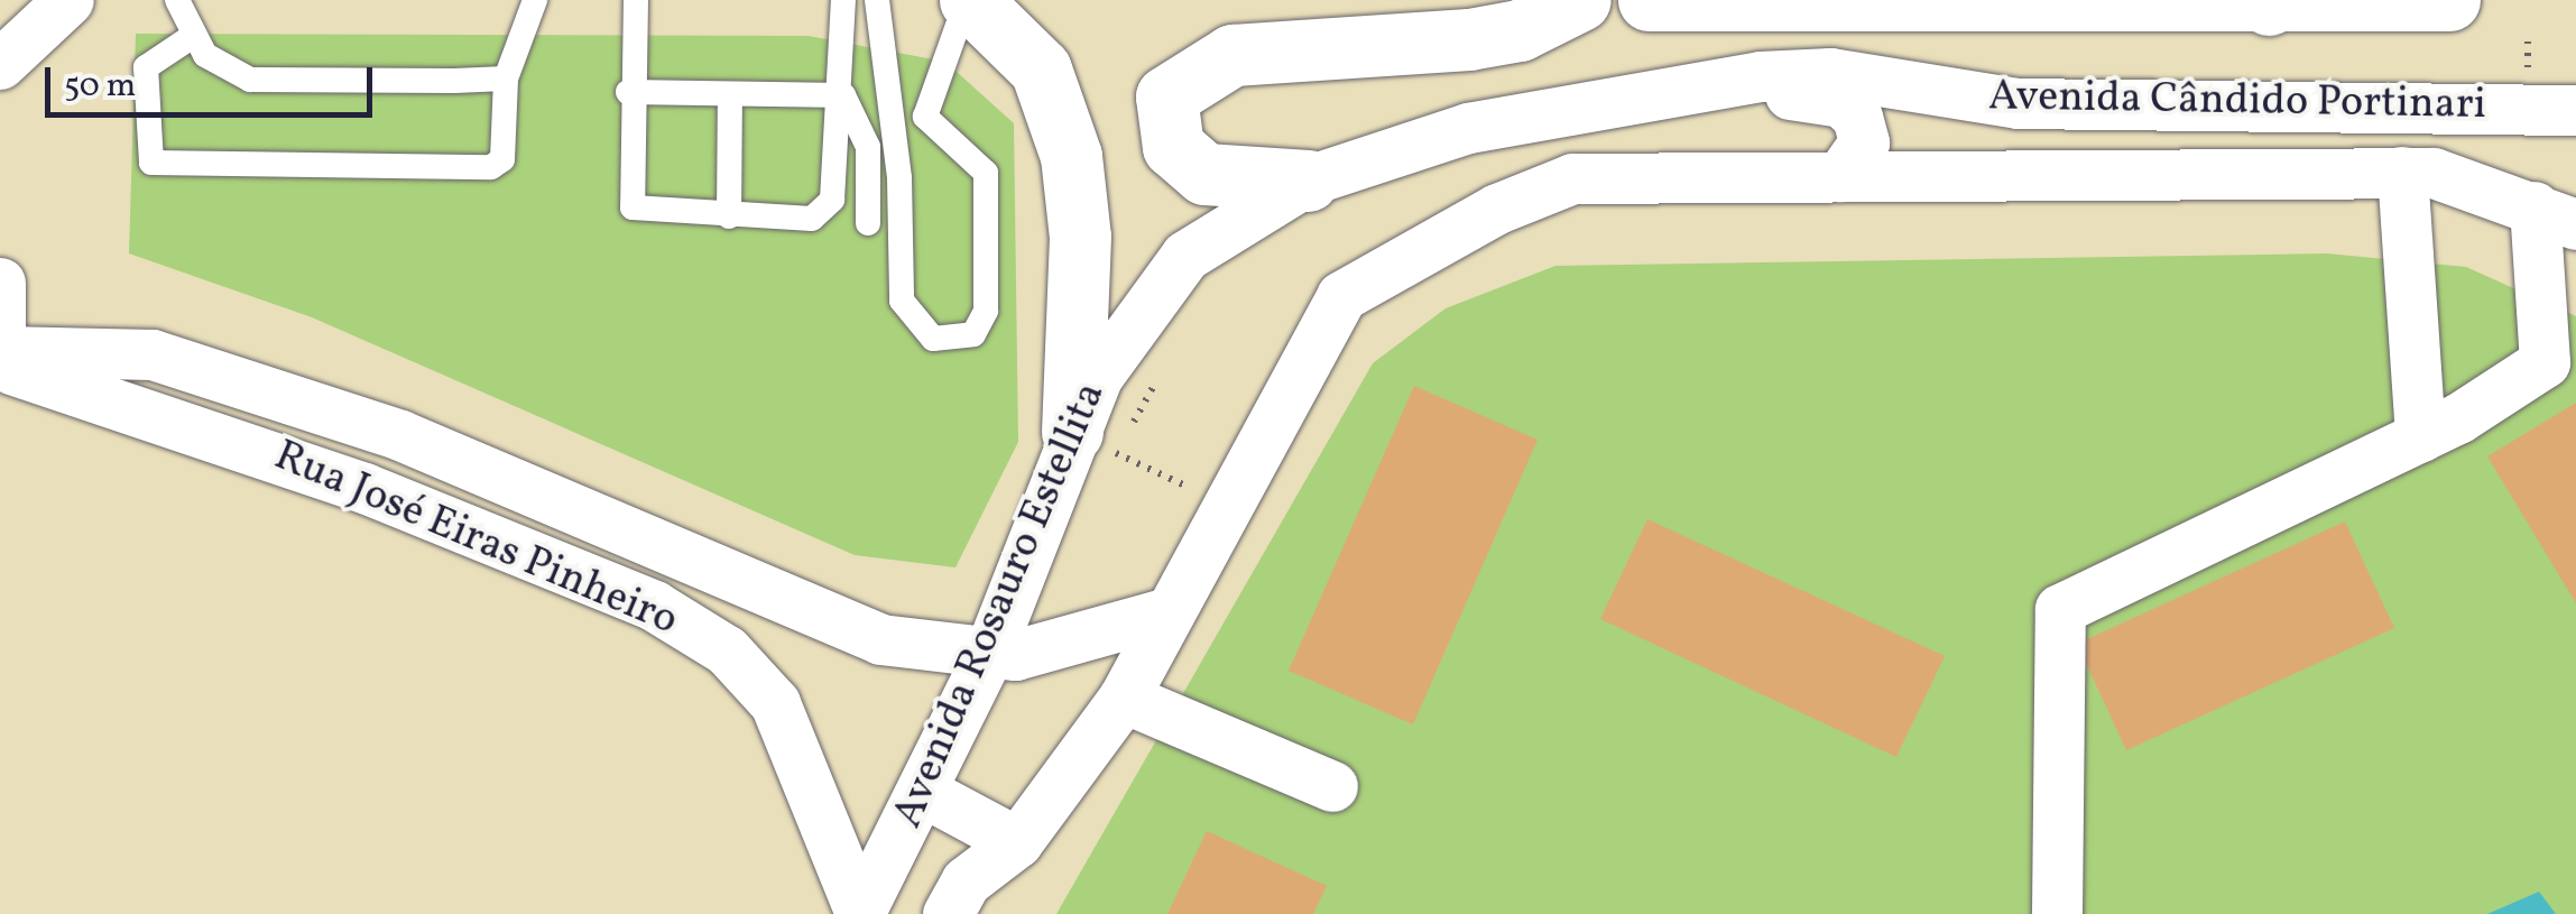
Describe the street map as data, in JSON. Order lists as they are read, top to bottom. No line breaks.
{"streets":{"street":["Avenida Cândido Portinari","Rua José Eiras Pinheiro","Avenida Rosauro Estellita"]},"crossings":[["Avenida Cândido Portinari","Avenida Rosauro Estellita"],["Rua José Eiras Pinheiro","Avenida Rosauro Estellita"]],"scale_bar":"50 m"}
